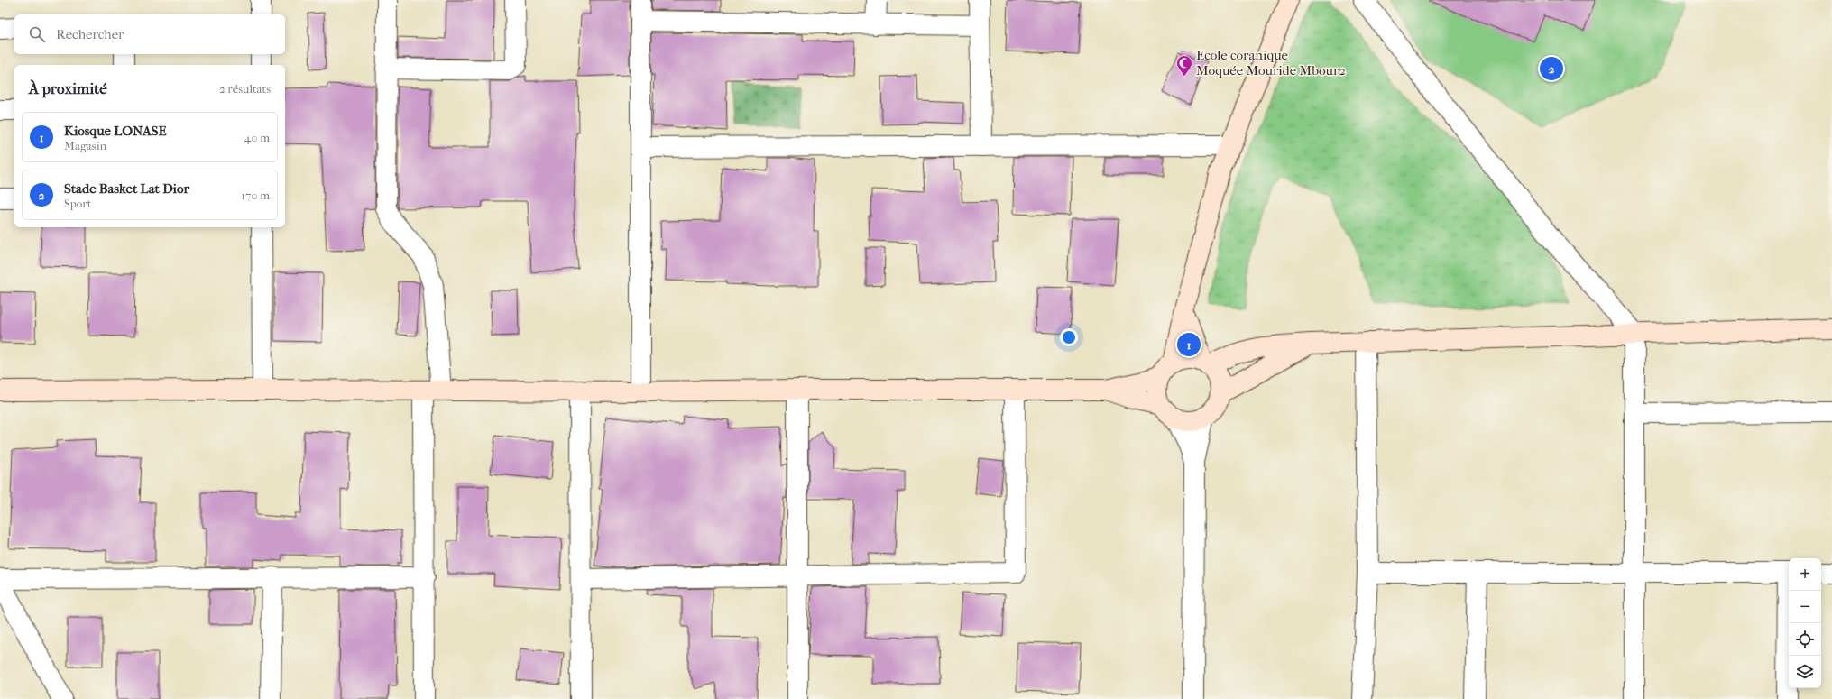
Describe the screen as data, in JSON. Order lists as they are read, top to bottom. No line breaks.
{"places":{"mosque":["Ecole coranique Moquée Mouride Mbour2"]},"page":{"search":"Rechercher","pins":["2","1"],"heading":["À proximité","2 résultats"],"list":[{"mark":"1","name":"Kiosque LONASE","note":"Magasin","value":"40 m"},{"mark":"2","name":"Stade Basket Lat Dior","note":"Sport","value":"170 m"}],"map_buttons":["+","−"]}}
